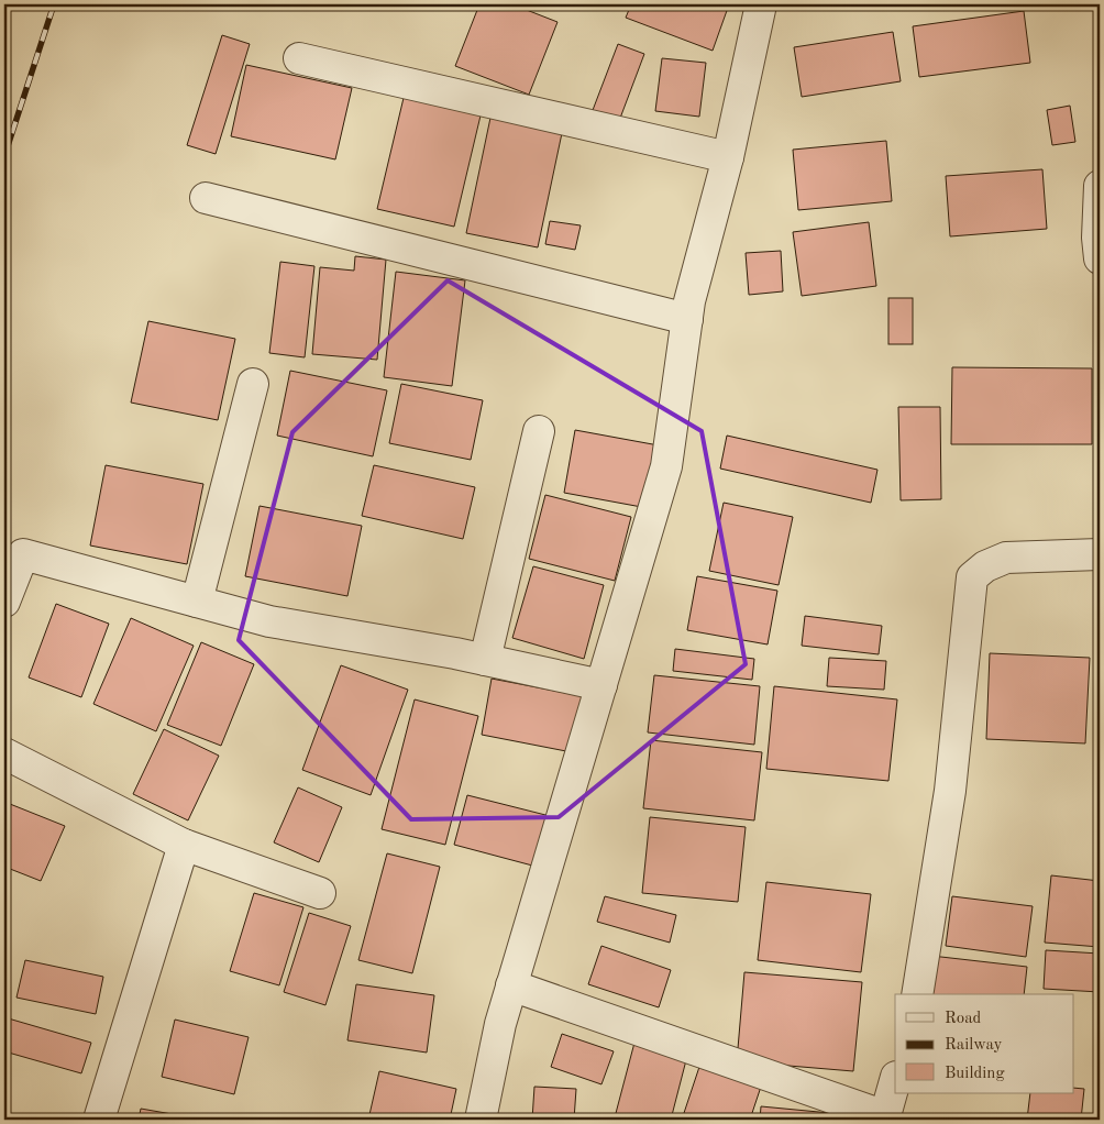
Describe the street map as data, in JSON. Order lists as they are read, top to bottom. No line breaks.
{"legend":["Road","Railway","Building"]}
